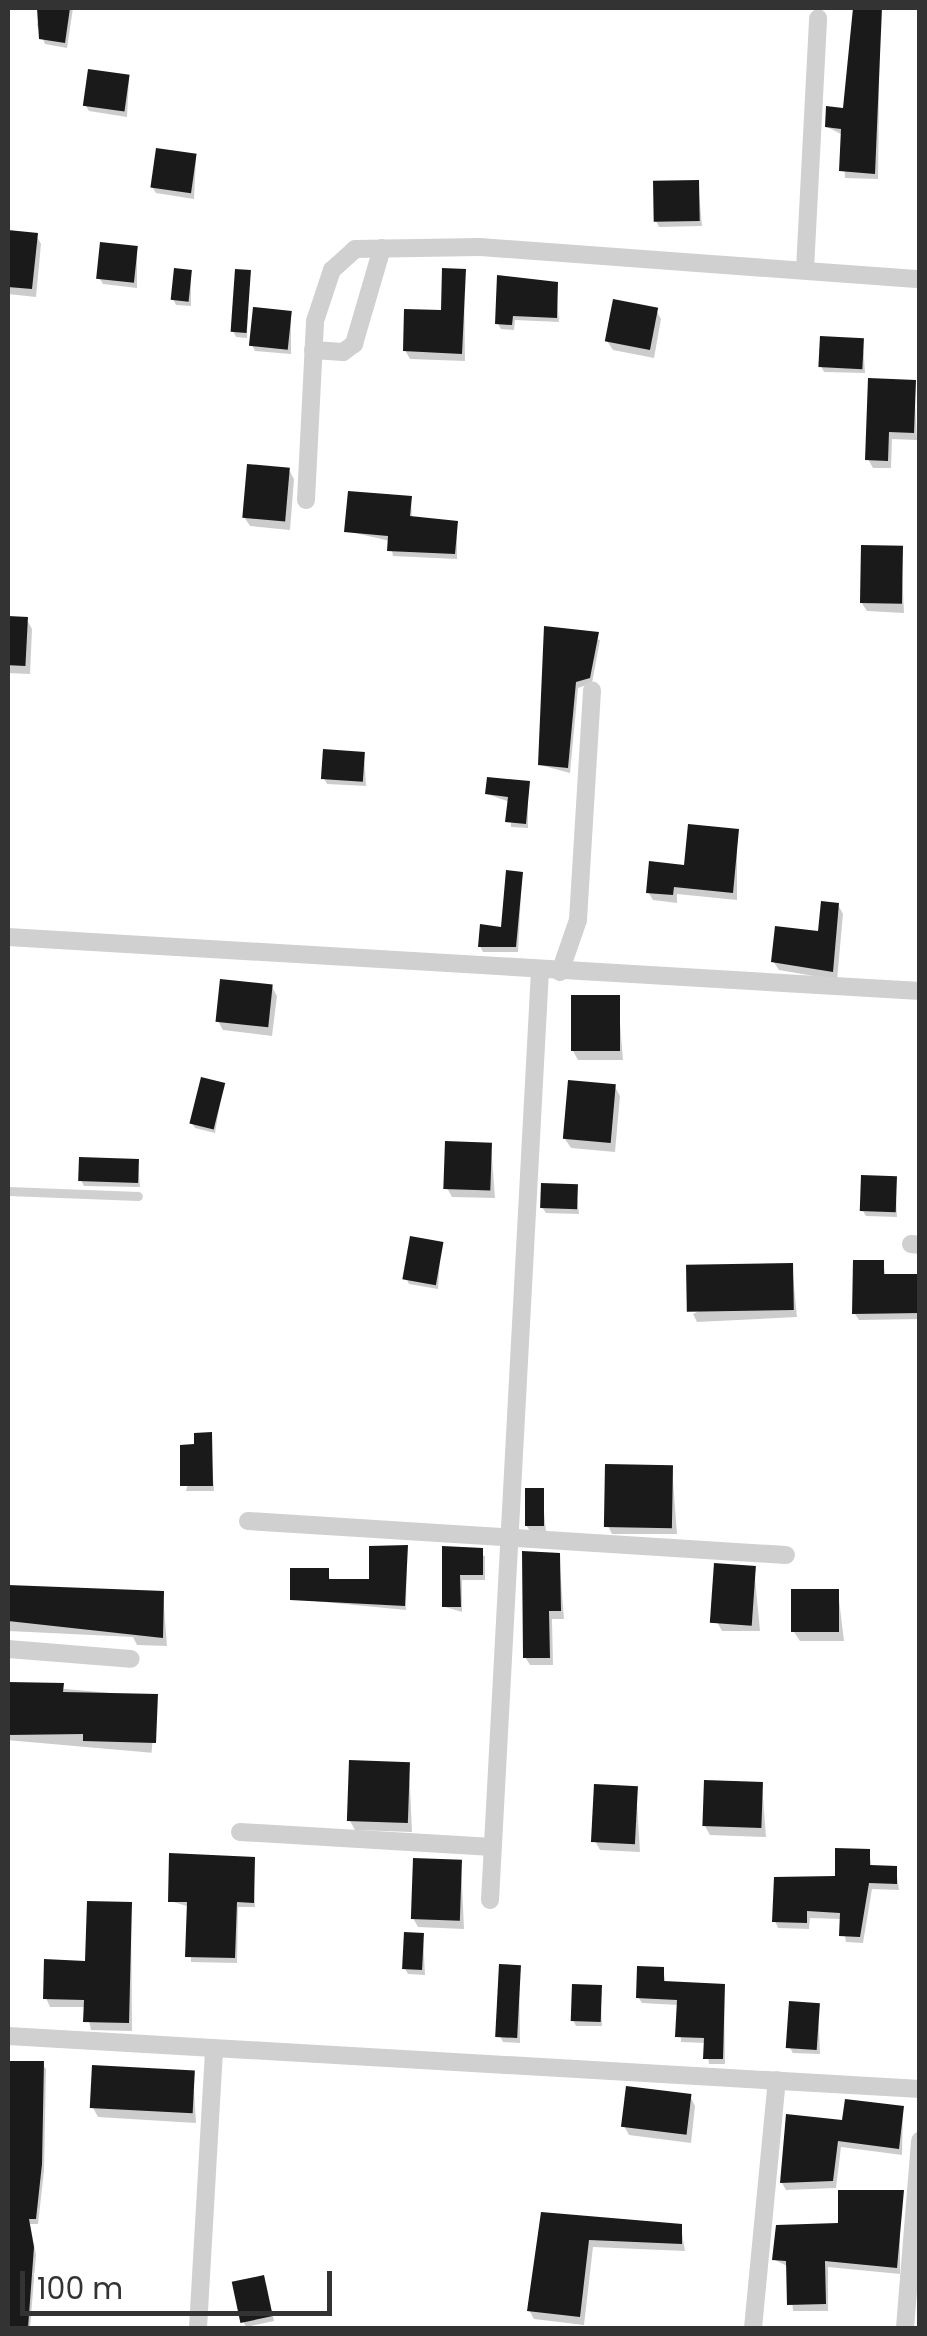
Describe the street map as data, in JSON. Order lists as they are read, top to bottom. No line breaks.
{"scale_bar":"100 m"}
